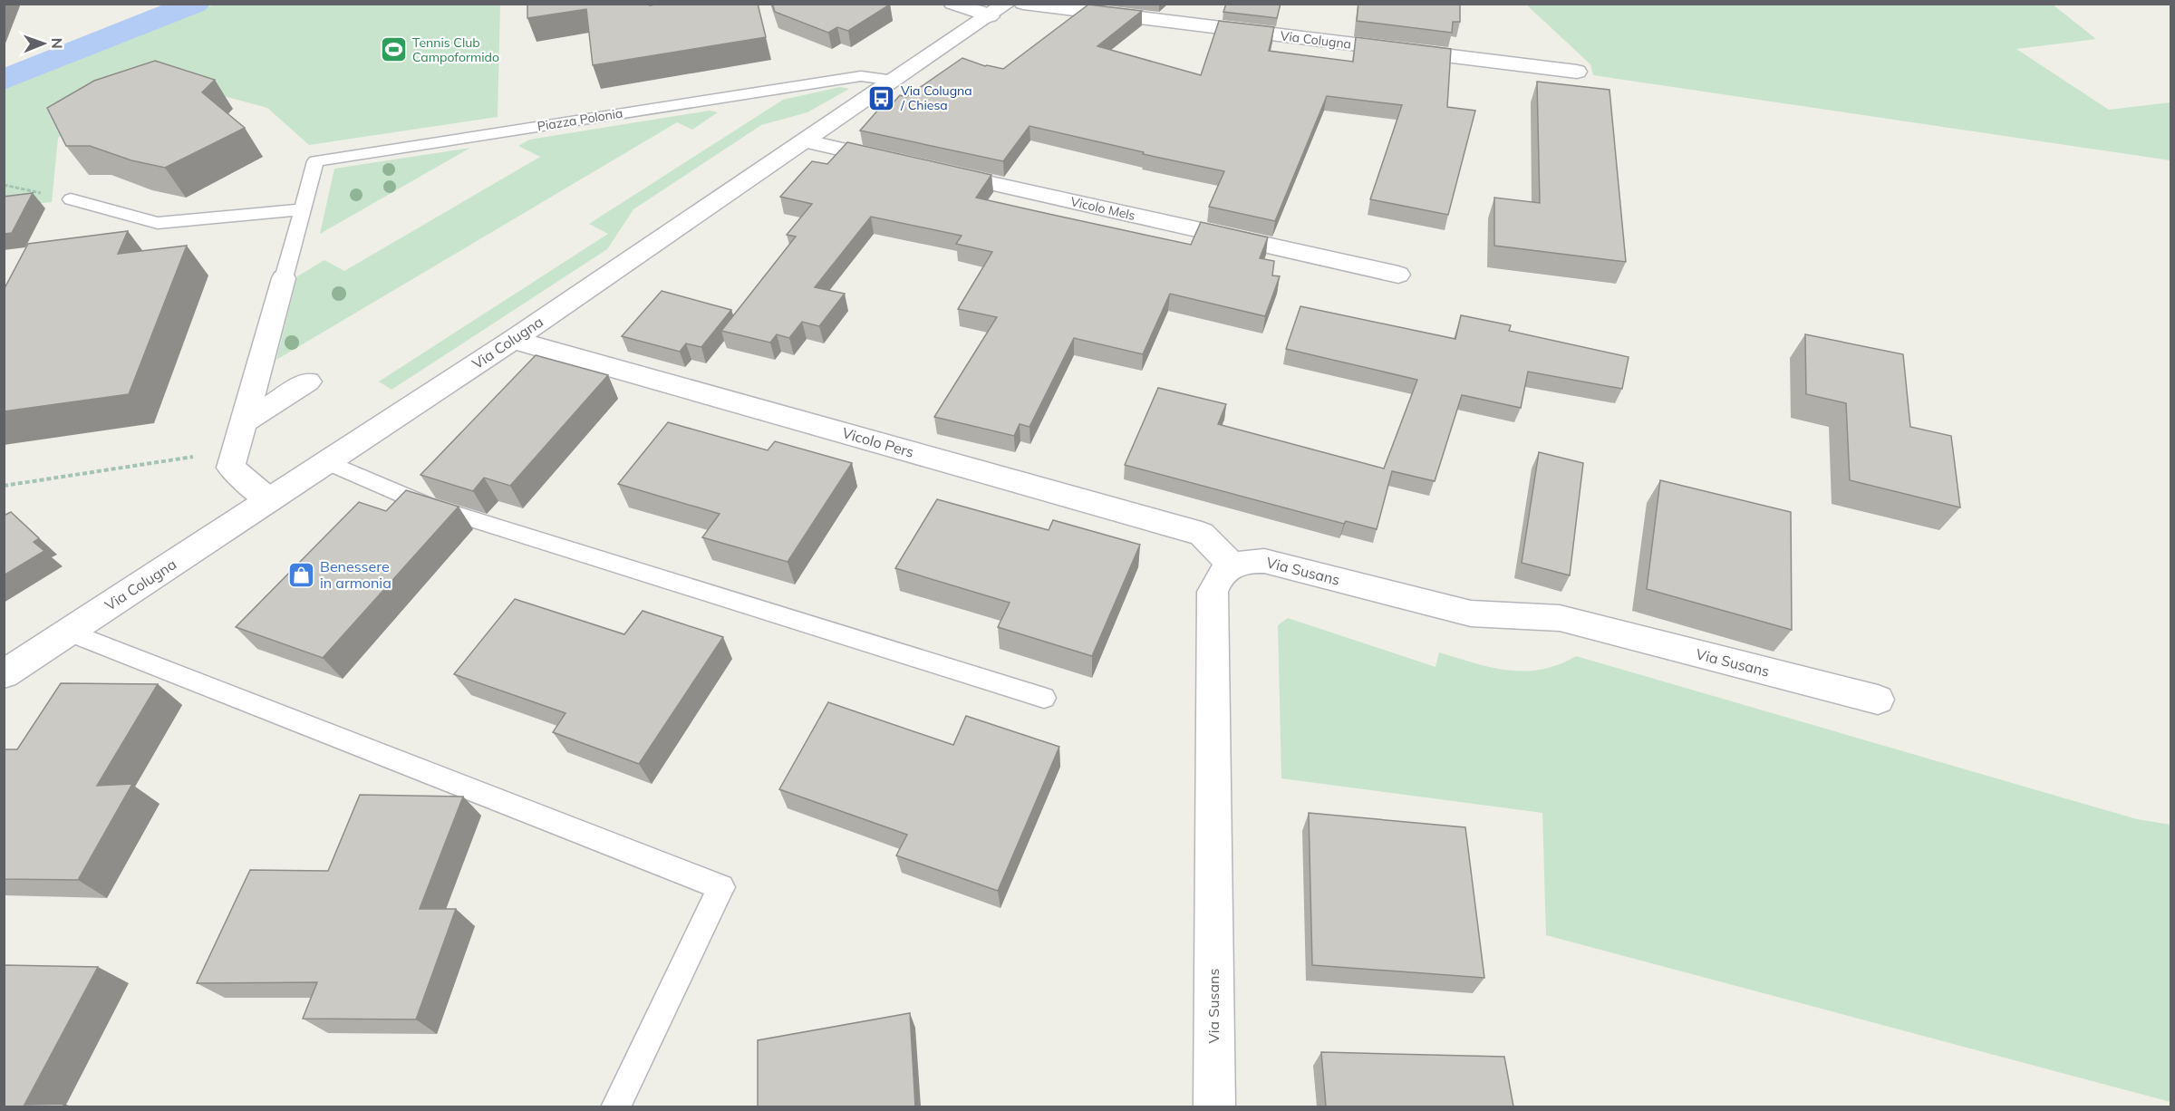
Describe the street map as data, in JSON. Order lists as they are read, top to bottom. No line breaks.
{"streets":{"street":["Via Colugna","Piazza Polonia","Vicolo Mels","Vicolo Pers","Via Susans"]},"crossings":[["Via Colugna","Piazza Polonia"],["Via Colugna","Vicolo Pers"],["Vicolo Pers","Via Susans"]],"places":{"sports":["Tennis Club Campoformido"],"bus stop":["Via Colugna / Chiesa"],"shop":["Benessere in armonia"]},"north":"right"}
